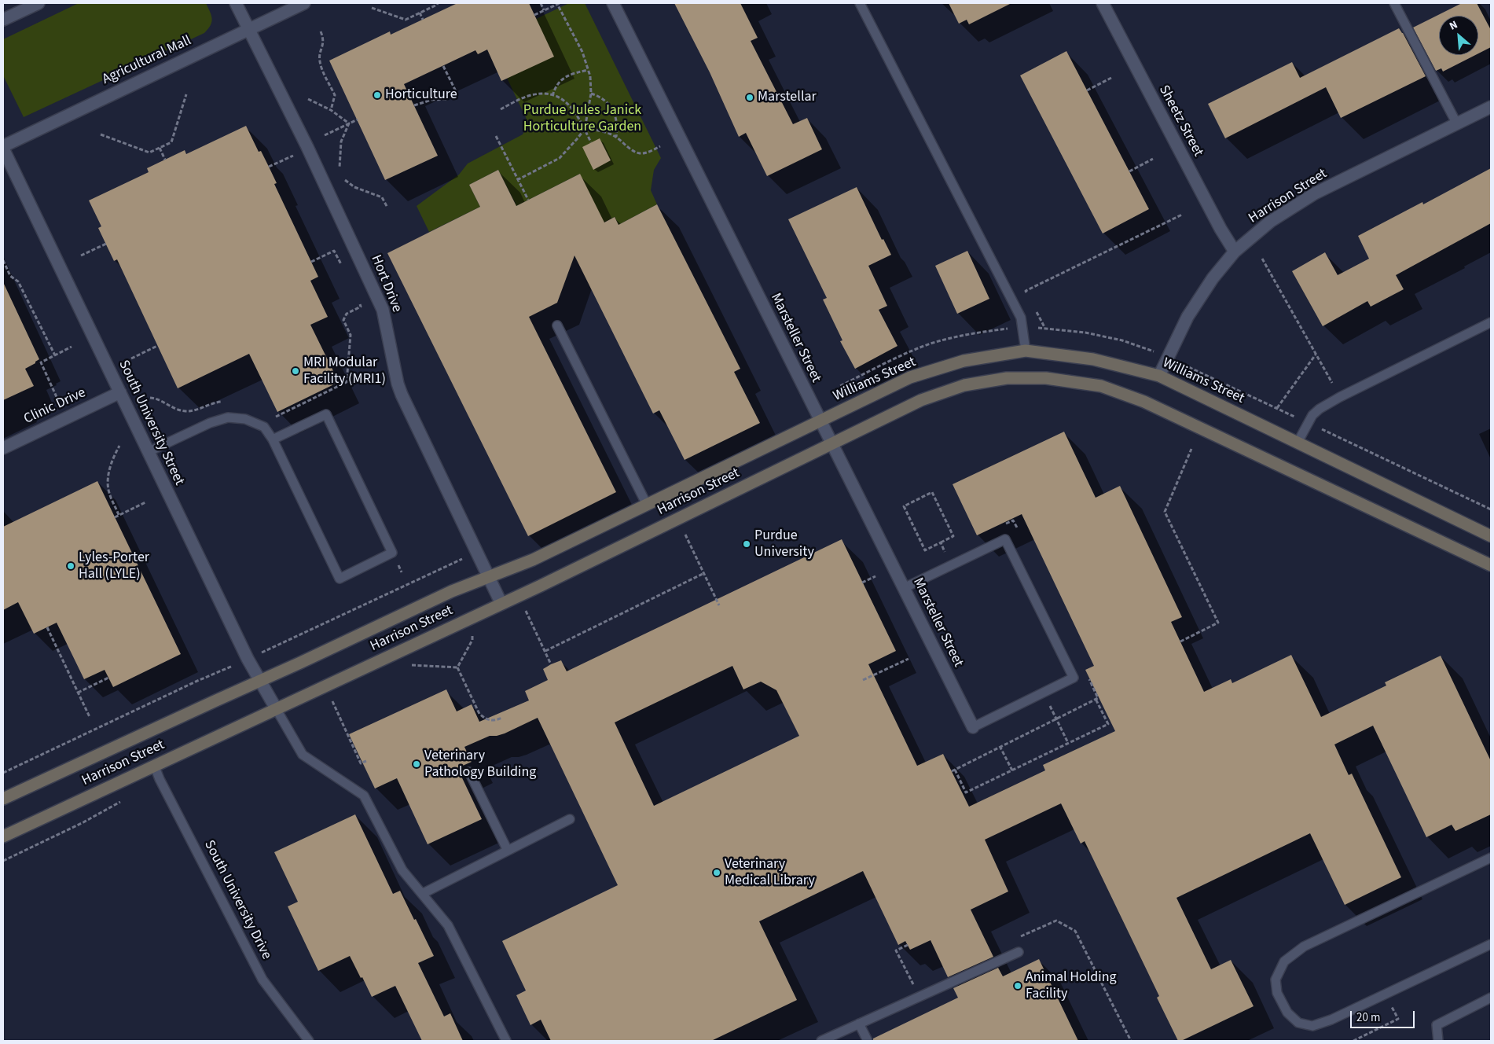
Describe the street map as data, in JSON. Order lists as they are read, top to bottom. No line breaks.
{"streets":{"main road":["Harrison Street","Williams Street"],"street":["Agricultural Mall","Sheetz Street","Hort Drive","Marsteller Street","Clinic Drive","South University Street"],"lane":["South University Drive"]},"crossings":[["Agricultural Mall","Hort Drive"],["Agricultural Mall","South University Street"],["Sheetz Street","Harrison Street"],["Harrison Street","Hort Drive"],["Harrison Street","Marsteller Street"],["Harrison Street","Williams Street"],["Harrison Street","South University Street"],["Harrison Street","South University Drive"],["Marsteller Street","Williams Street"],["Clinic Drive","South University Street"]],"parks":["Purdue Jules Janick Horticulture Garden"],"places":["Horticulture","Marstellar","MRI Modular Facility (MRI1)","Purdue University","Lyles-Porter Hall (LYLE)","Veterinary Pathology Building","Veterinary Medical Library","Animal Holding Facility"],"scale_bar":"20 m","north":"top left"}
